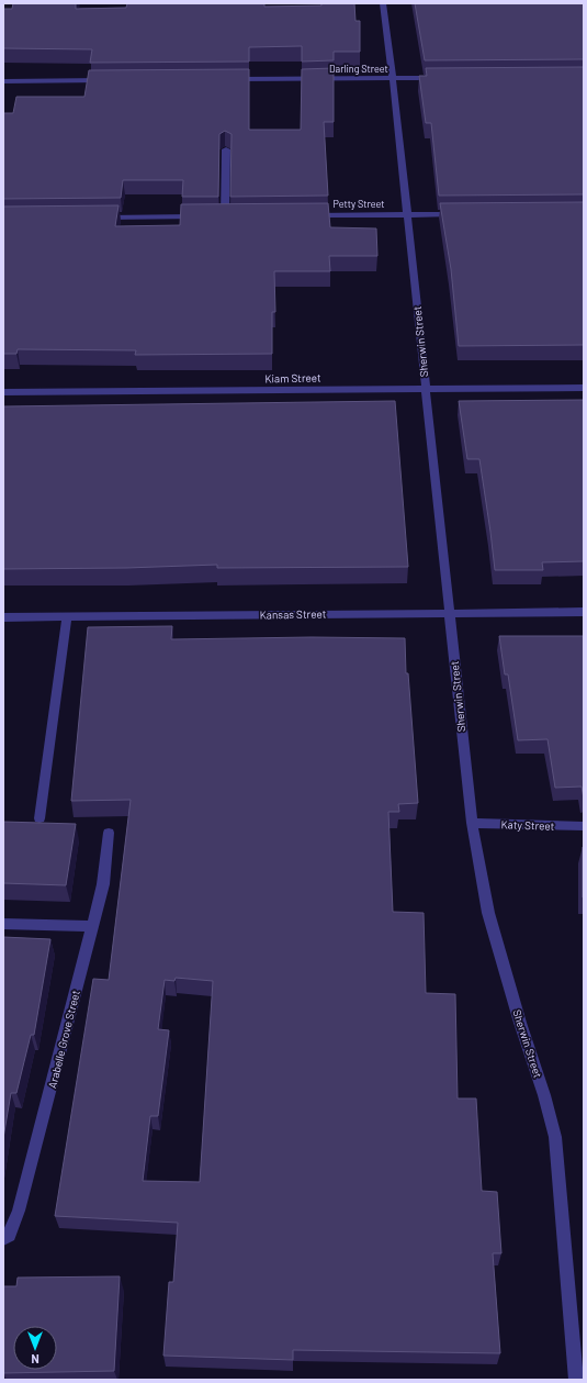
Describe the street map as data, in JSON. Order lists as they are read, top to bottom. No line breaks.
{"streets":{"street":["Darling Street","Petty Street","Sherwin Street","Kiam Street","Kansas Street","Katy Street","Arabelle Grove Street"]},"crossings":[["Darling Street","Sherwin Street"],["Petty Street","Sherwin Street"],["Sherwin Street","Kiam Street"],["Sherwin Street","Kansas Street"],["Sherwin Street","Katy Street"]],"north":"bottom"}
